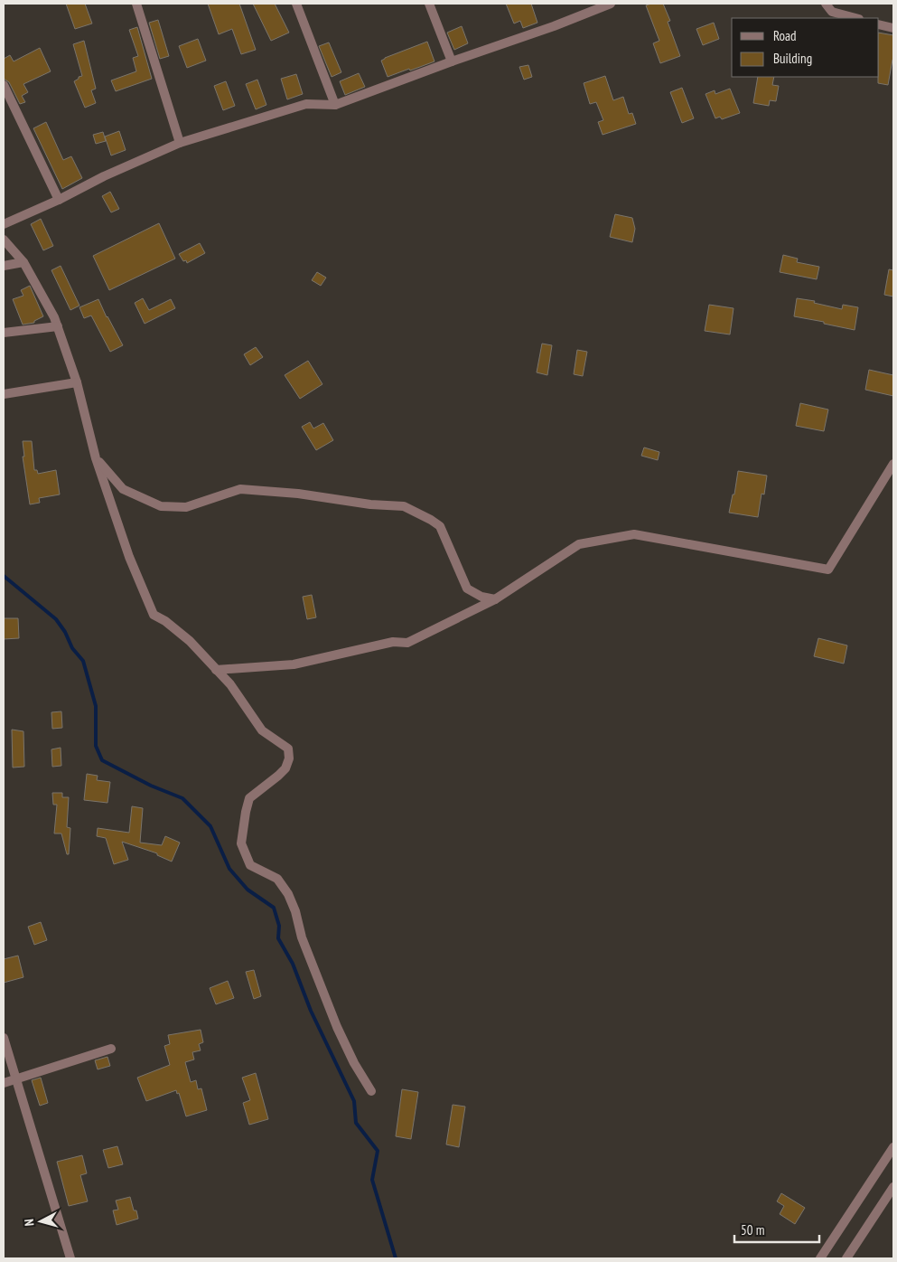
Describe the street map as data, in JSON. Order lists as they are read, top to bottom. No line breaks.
{"legend":["Road","Building"],"scale_bar":"50 m","north":"left"}
